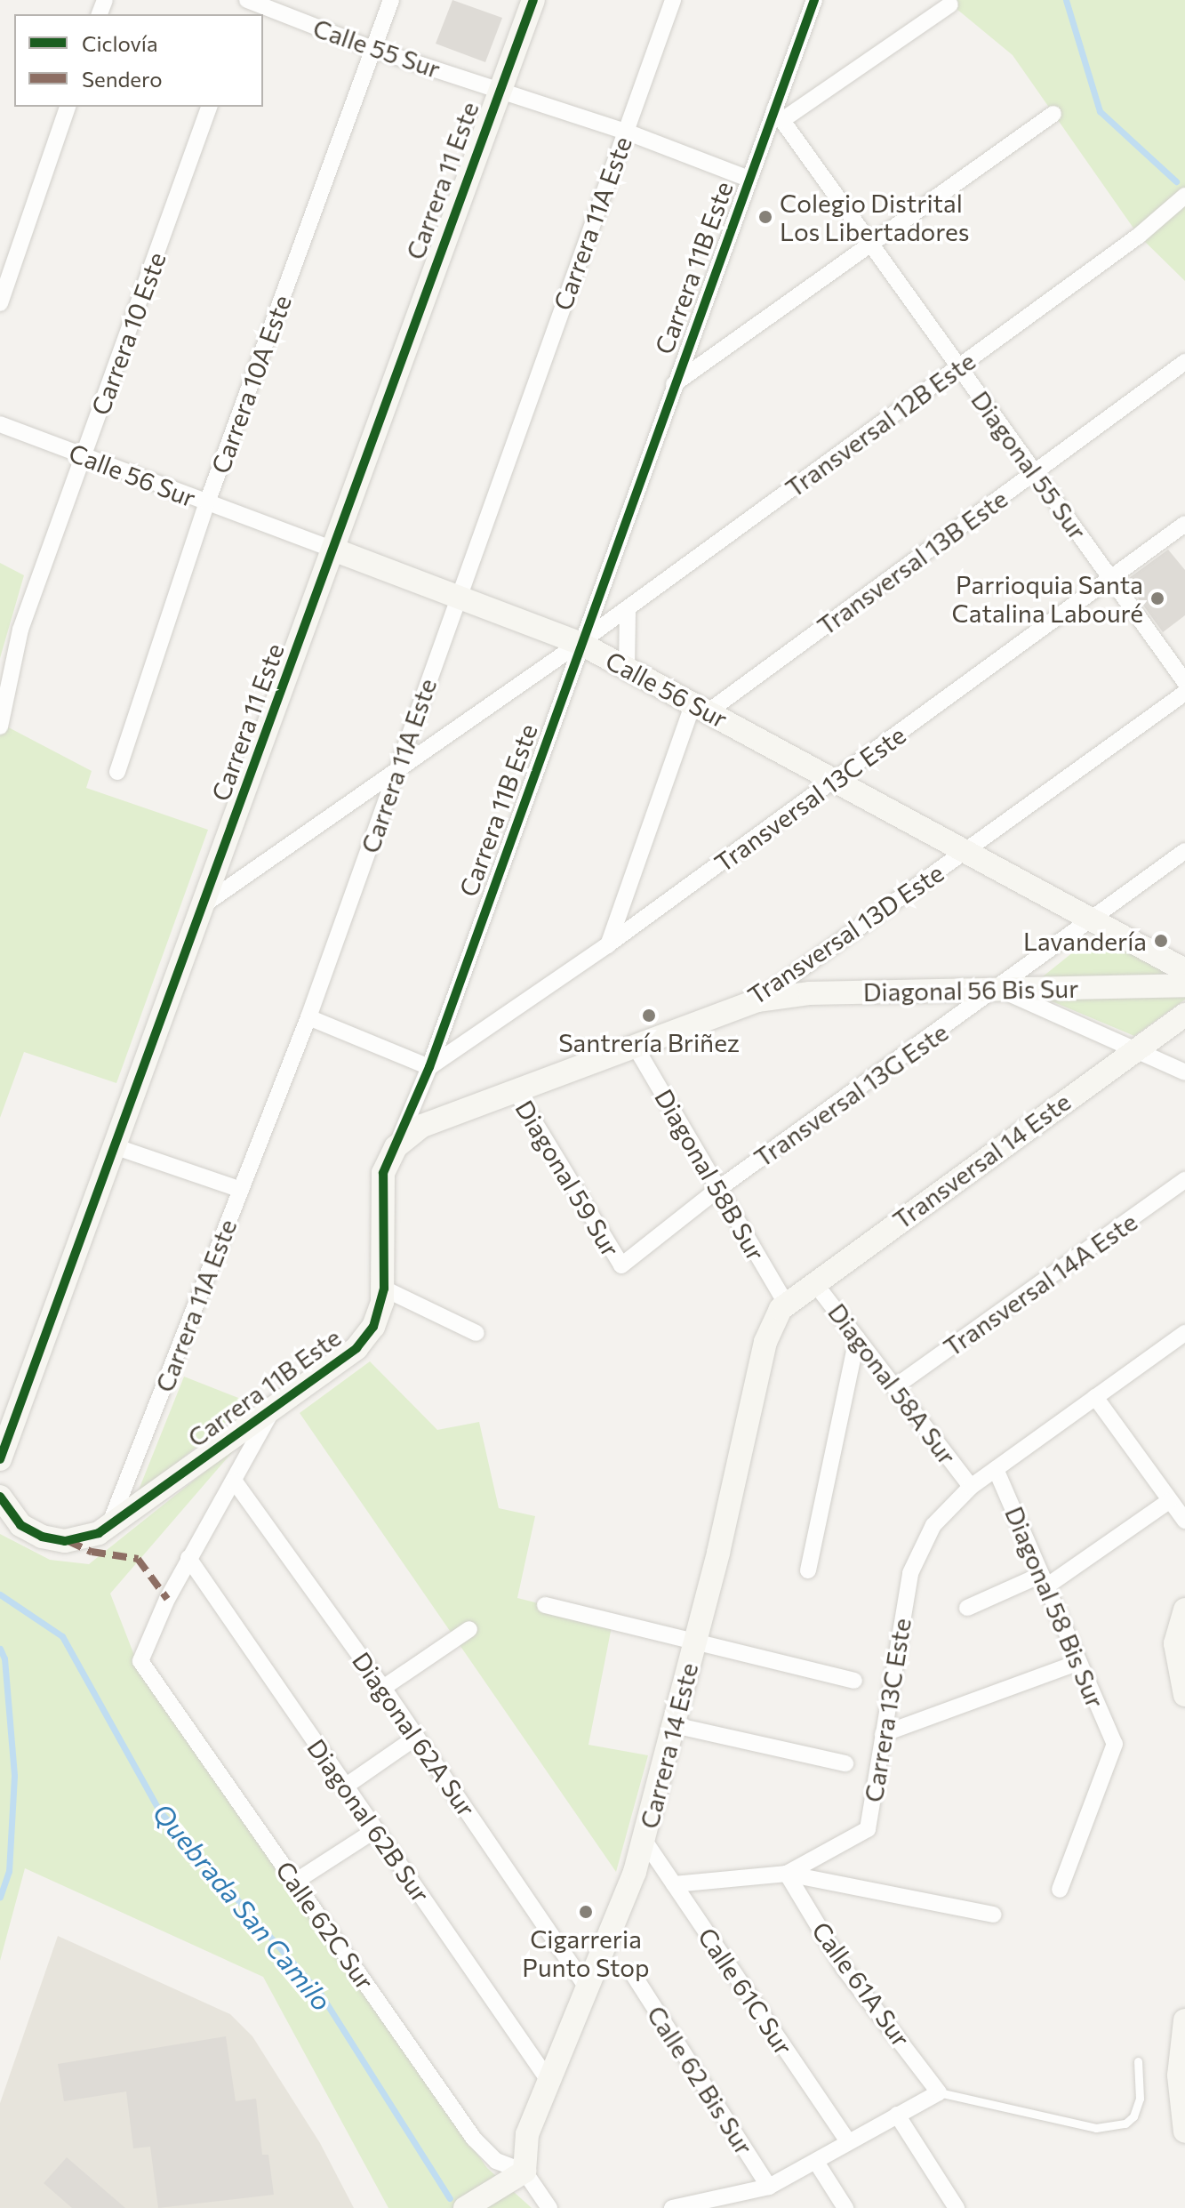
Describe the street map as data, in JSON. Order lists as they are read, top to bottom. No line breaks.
{"streets":{"street":["Calle 55 Sur","Carrera 11 Este","Carrera 11A Este","Carrera 11B Este","Carrera 10 Este","Carrera 10A Este","Transversal 12B Este","Diagonal 55 Sur","Calle 56 Sur","Transversal 13B Este","Transversal 13C Este","Transversal 13D Este","Diagonal 56 Bis Sur","Transversal 13G Este","Transversal 14 Este","Diagonal 58B Sur","Diagonal 59 Sur","Transversal 14A Este","Diagonal 58A Sur","Diagonal 58 Bis Sur","Carrera 13C Este","Diagonal 62A Sur","Carrera 14 Este","Diagonal 62B Sur","Calle 62C Sur","Calle 61A Sur","Calle 61C Sur","Calle 62 Bis Sur"]},"crossings":[["Calle 55 Sur","Carrera 11 Este"],["Calle 55 Sur","Carrera 11A Este"],["Calle 55 Sur","Carrera 11B Este"],["Calle 55 Sur","Carrera 10A Este"],["Carrera 11 Este","Transversal 12B Este"],["Carrera 11 Este","Calle 56 Sur"],["Carrera 11A Este","Carrera 11B Este"],["Carrera 11A Este","Transversal 12B Este"],["Carrera 11A Este","Calle 56 Sur"],["Carrera 11B Este","Transversal 12B Este"],["Carrera 11B Este","Diagonal 55 Sur"],["Carrera 11B Este","Calle 56 Sur"],["Carrera 11B Este","Transversal 13C Este"],["Carrera 11B Este","Transversal 13D Este"],["Carrera 10 Este","Calle 56 Sur"],["Carrera 10A Este","Calle 56 Sur"],["Transversal 12B Este","Diagonal 55 Sur"],["Transversal 12B Este","Calle 56 Sur"],["Diagonal 55 Sur","Transversal 13B Este"],["Diagonal 55 Sur","Transversal 13C Este"],["Calle 56 Sur","Transversal 13B Este"],["Calle 56 Sur","Transversal 13C Este"],["Calle 56 Sur","Transversal 13D Este"],["Calle 56 Sur","Transversal 13G Este"],["Transversal 13D Este","Diagonal 56 Bis Sur"],["Transversal 13D Este","Diagonal 58B Sur"],["Transversal 13D Este","Diagonal 59 Sur"],["Diagonal 56 Bis Sur","Transversal 13G Este"],["Transversal 13G Este","Diagonal 58B Sur"],["Transversal 13G Este","Diagonal 59 Sur"],["Transversal 14 Este","Diagonal 58B Sur"],["Transversal 14 Este","Diagonal 58A Sur"],["Transversal 14 Este","Carrera 14 Este"],["Diagonal 58B Sur","Carrera 14 Este"],["Transversal 14A Este","Diagonal 58A Sur"],["Diagonal 58A Sur","Carrera 13C Este"],["Diagonal 58 Bis Sur","Carrera 13C Este"],["Carrera 13C Este","Calle 61A Sur"],["Diagonal 62A Sur","Carrera 14 Este"],["Carrera 14 Este","Diagonal 62B Sur"],["Carrera 14 Este","Calle 62C Sur"],["Carrera 14 Este","Calle 61C Sur"],["Diagonal 62B Sur","Calle 62C Sur"],["Calle 61A Sur","Calle 61C Sur"]],"water":["Quebrada San Camilo"],"places":["Colegio Distrital Los Libertadores","Parrioquia Santa Catalina Labouré","Lavandería","Santrería Briñez","Cigarreria Punto Stop"],"legend":["Ciclovía","Sendero"]}
